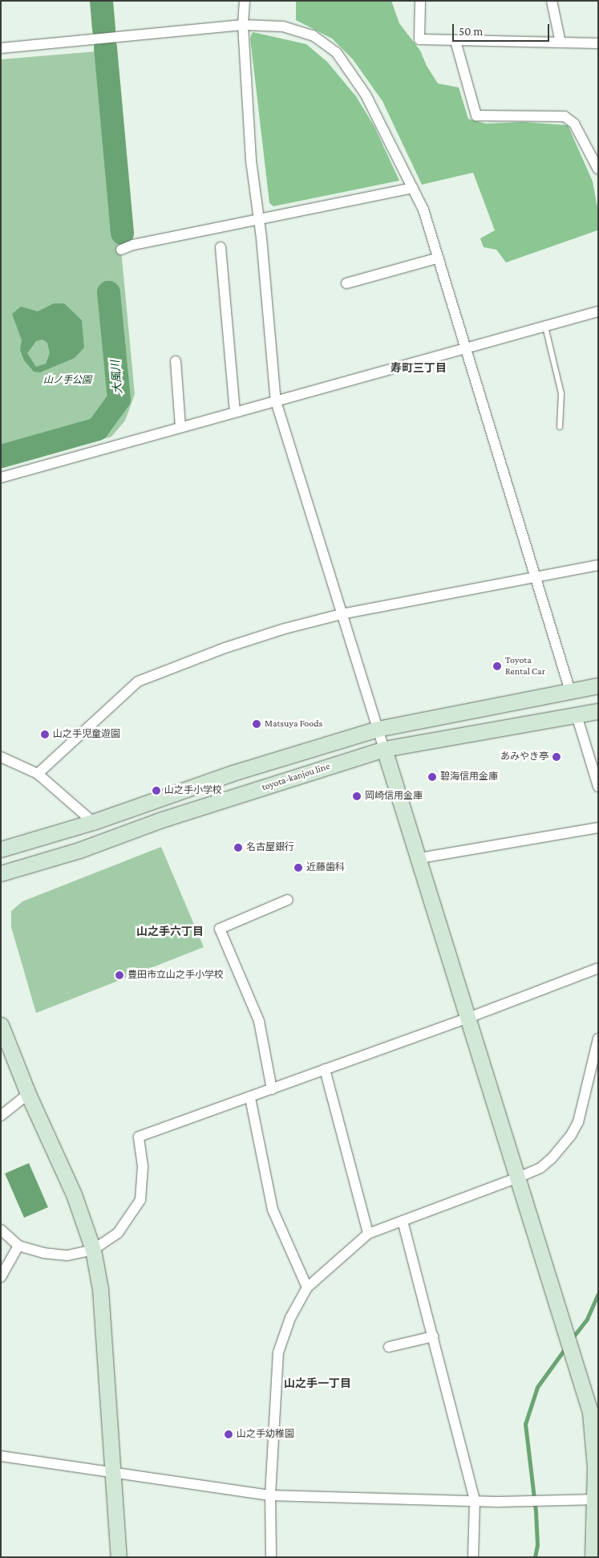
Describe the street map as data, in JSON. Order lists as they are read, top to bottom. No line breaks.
{"streets":{"street":["toyota-kanjou line"]},"districts":["寿町三丁目","山之手六丁目","山之手一丁目"],"water":["大風川"],"parks":["山ノ手公園"],"places":["Toyota Rental Car","Matsuya Foods","山之手児童遊園","あみやき亭","碧海信用金庫","山之手小学校","岡崎信用金庫","名古屋銀行","近藤歯科","豊田市立山之手小学校","山之手幼稚園"],"scale_bar":"50 m"}
